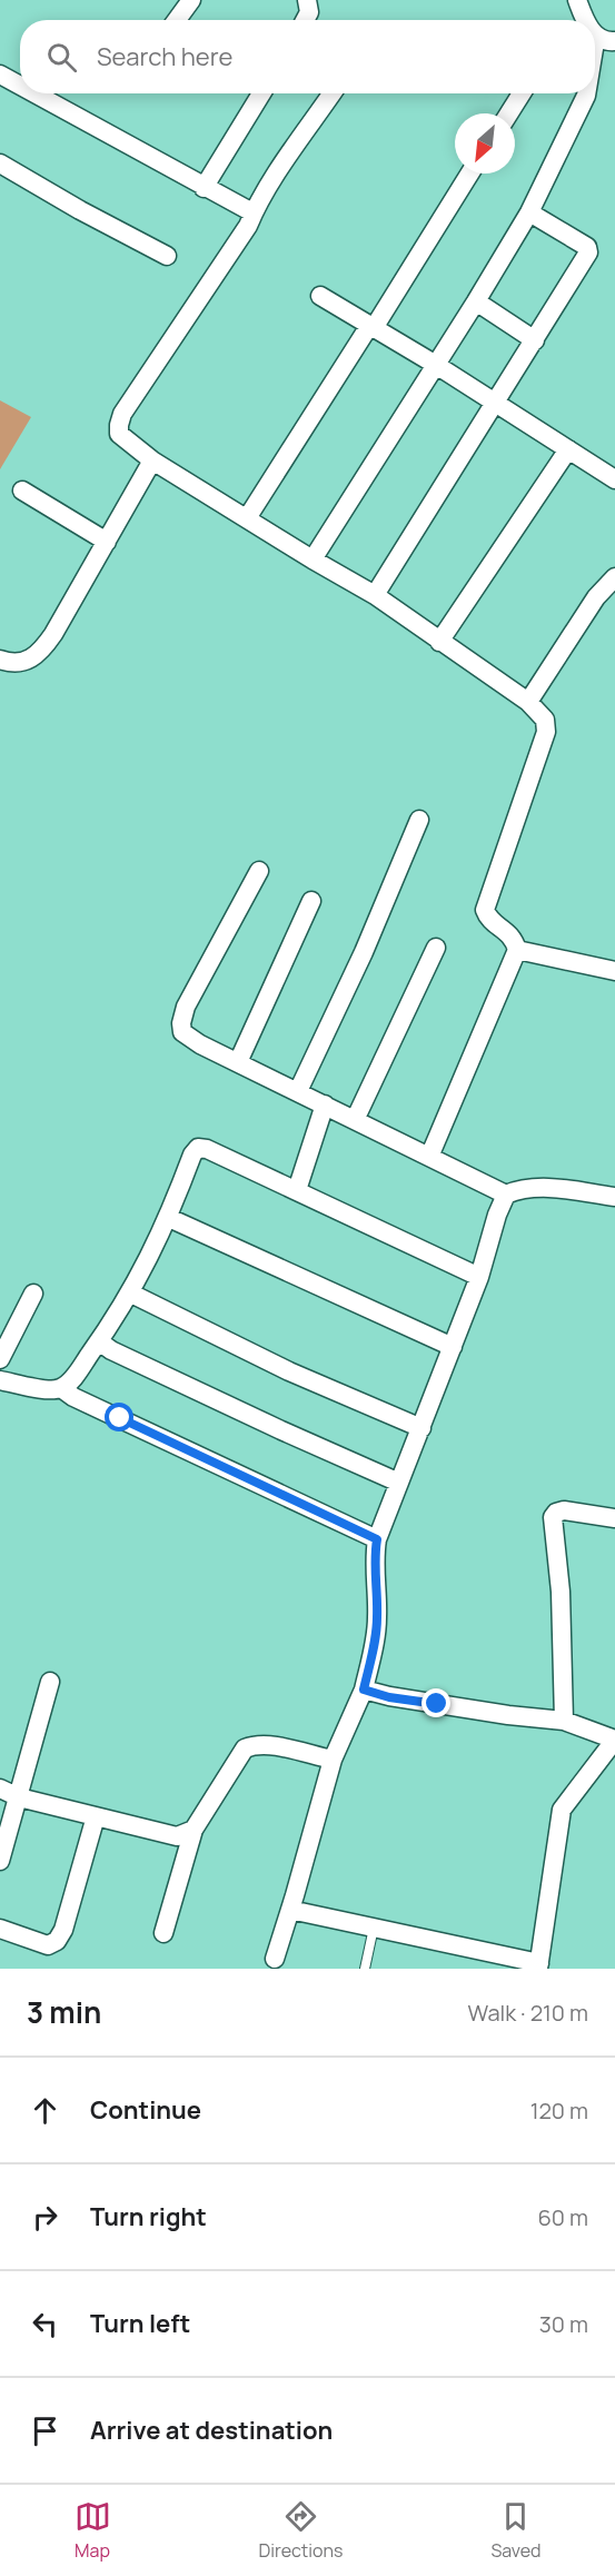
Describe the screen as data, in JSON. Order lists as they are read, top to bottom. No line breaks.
{"north":"bottom left","page":{"search":"Search here","heading":["3 min","Walk · 210 m"],"list":[["Continue","120 m"],["Turn right","60 m"],["Turn left","30 m"],"Arrive at destination"],"nav":["Map","Directions","Saved"]}}
